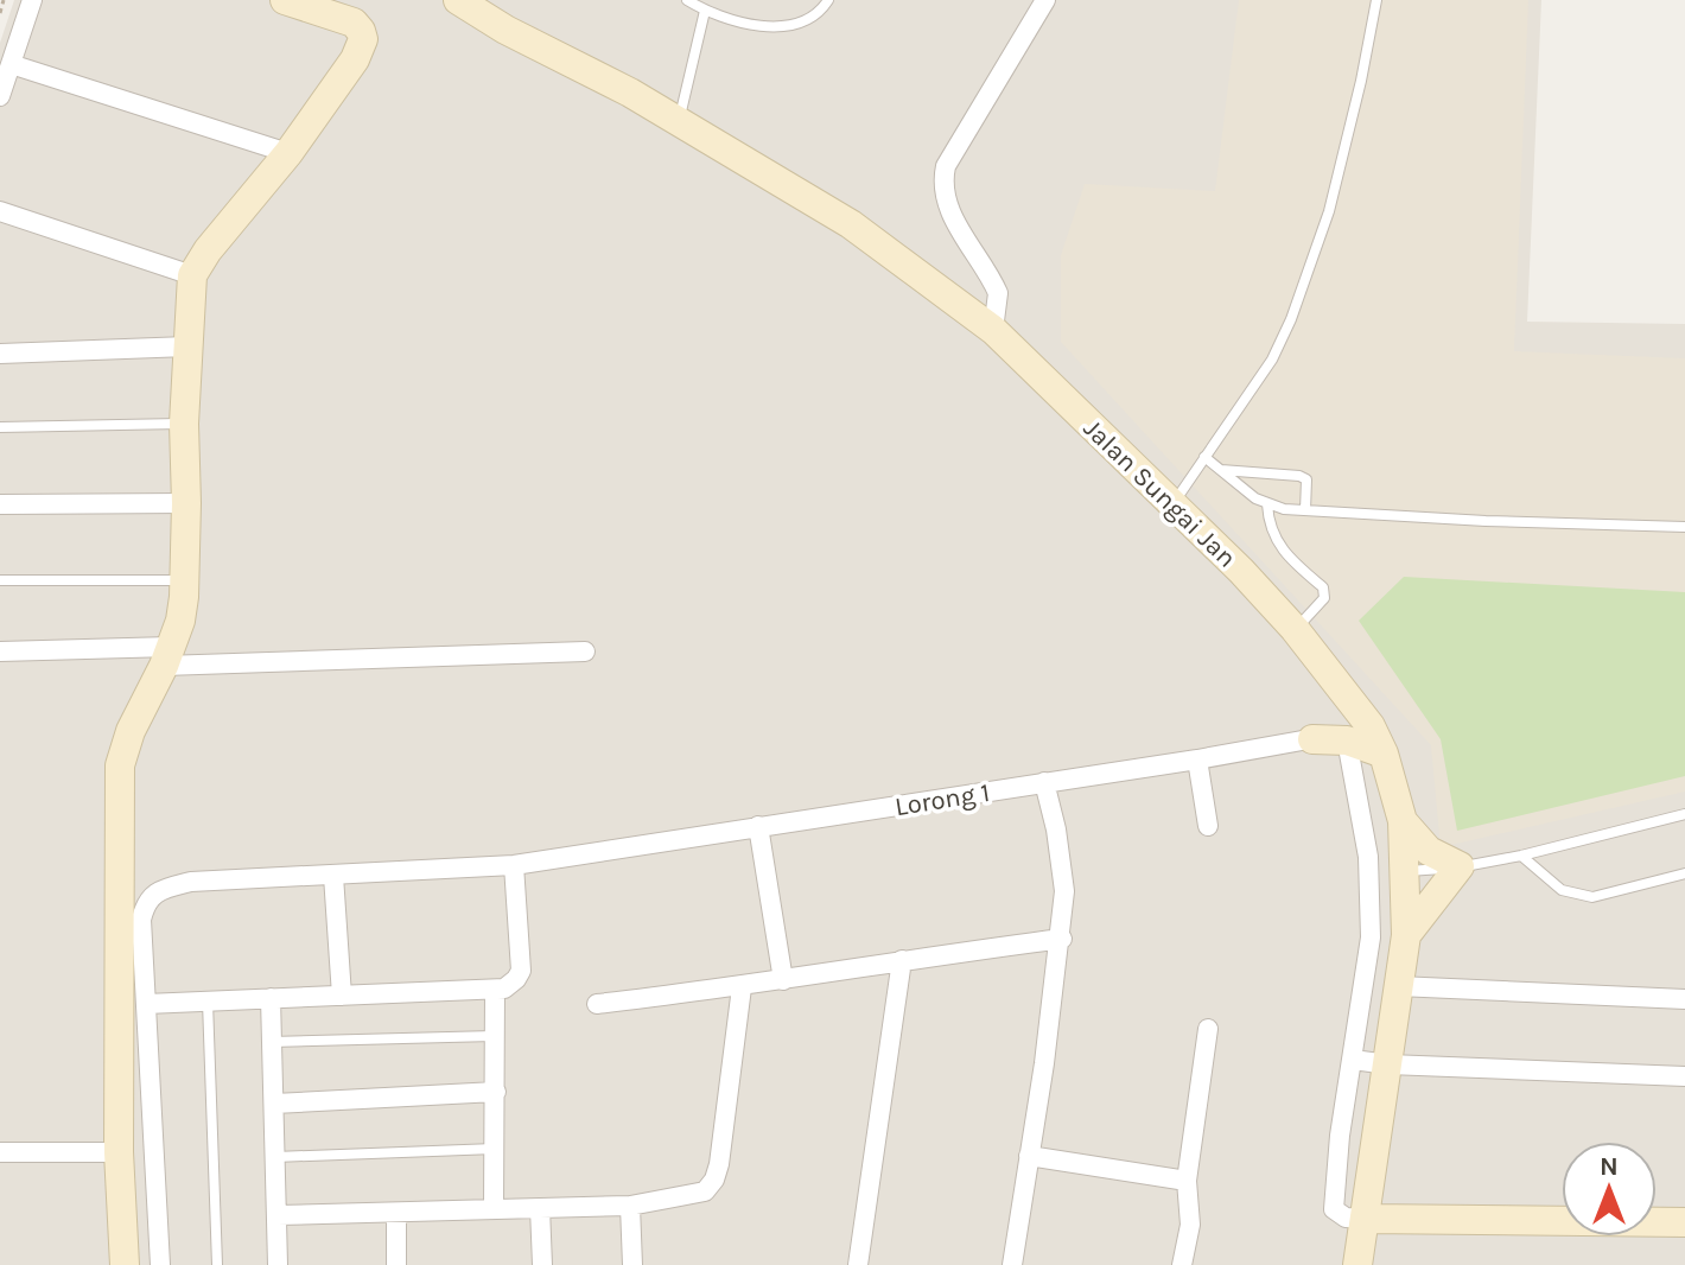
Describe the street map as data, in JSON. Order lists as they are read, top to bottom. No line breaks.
{"streets":{"main road":["Jalan Sungai Jan"],"street":["Lorong 1"]},"north":"top"}
